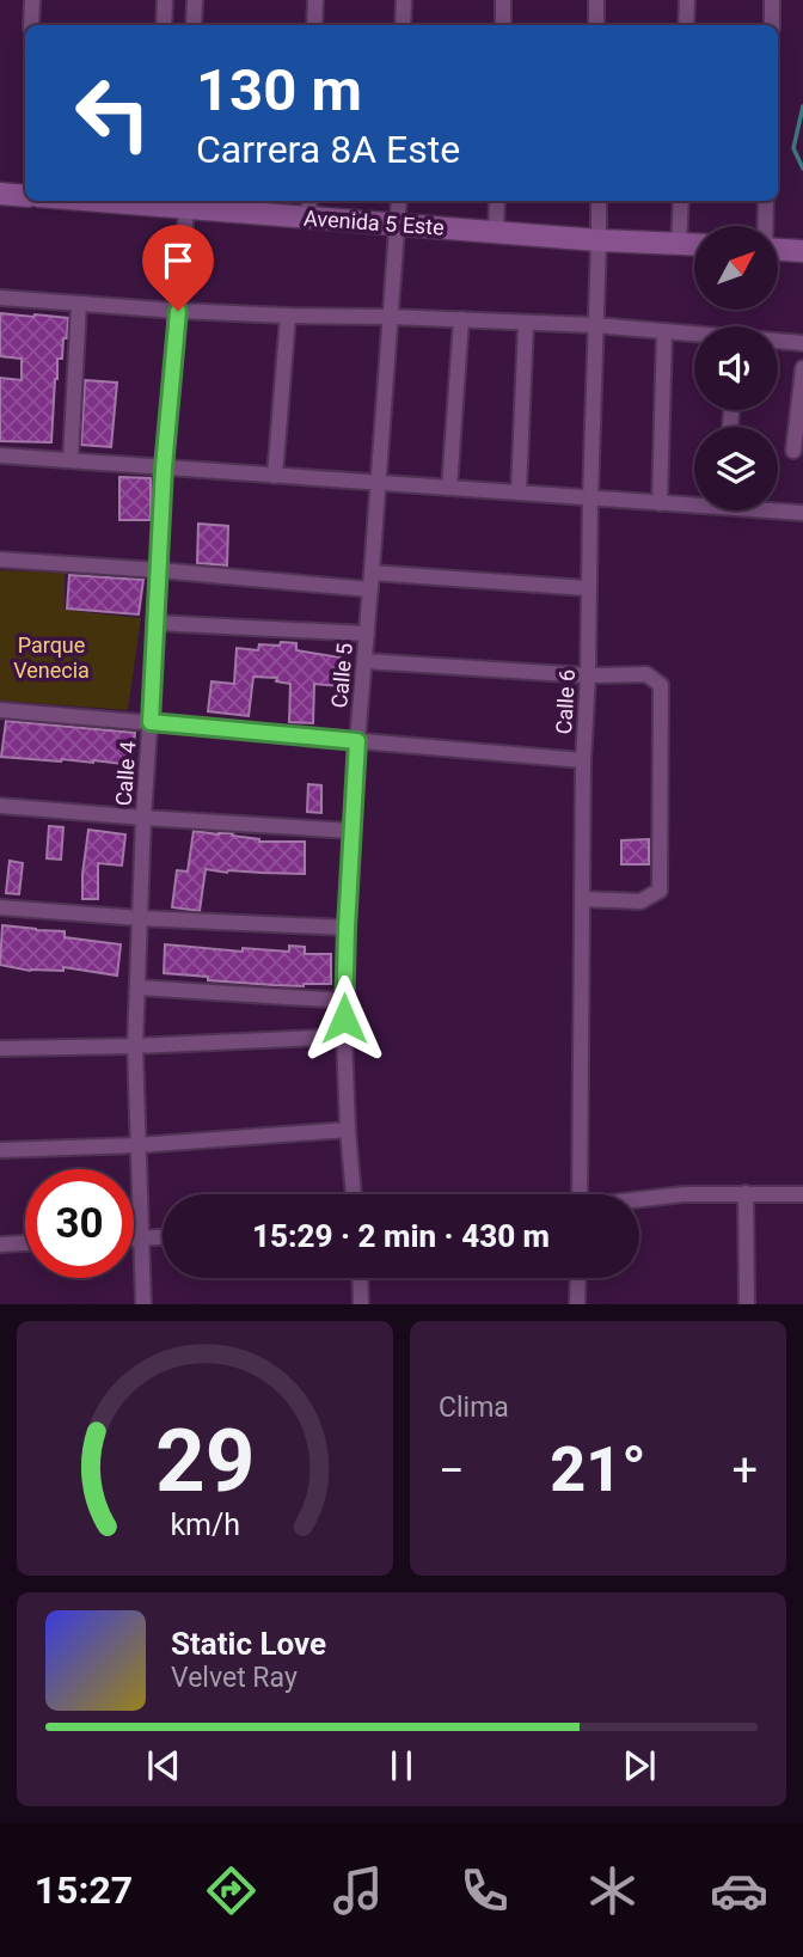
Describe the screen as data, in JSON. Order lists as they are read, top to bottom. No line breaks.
{"streets":{"main road":["Avenida 5 Este"],"street":["Calle 5","Calle 6","Calle 4"]},"crossings":[["Avenida 5 Este","Calle 5"],["Avenida 5 Este","Calle 6"],["Avenida 5 Este","Calle 4"]],"parks":["Parque Venecia"],"north":"top right","page":{"turn":["130 m","Carrera 8A Este"],"limit":"30","trip":"15:29 · 2 min · 430 m","tile":"Clima","heat":["−","21°","+"],"song":["Static Love","Velvet Ray"],"tabs":"15:27","gauge":["29","km/h"]}}
